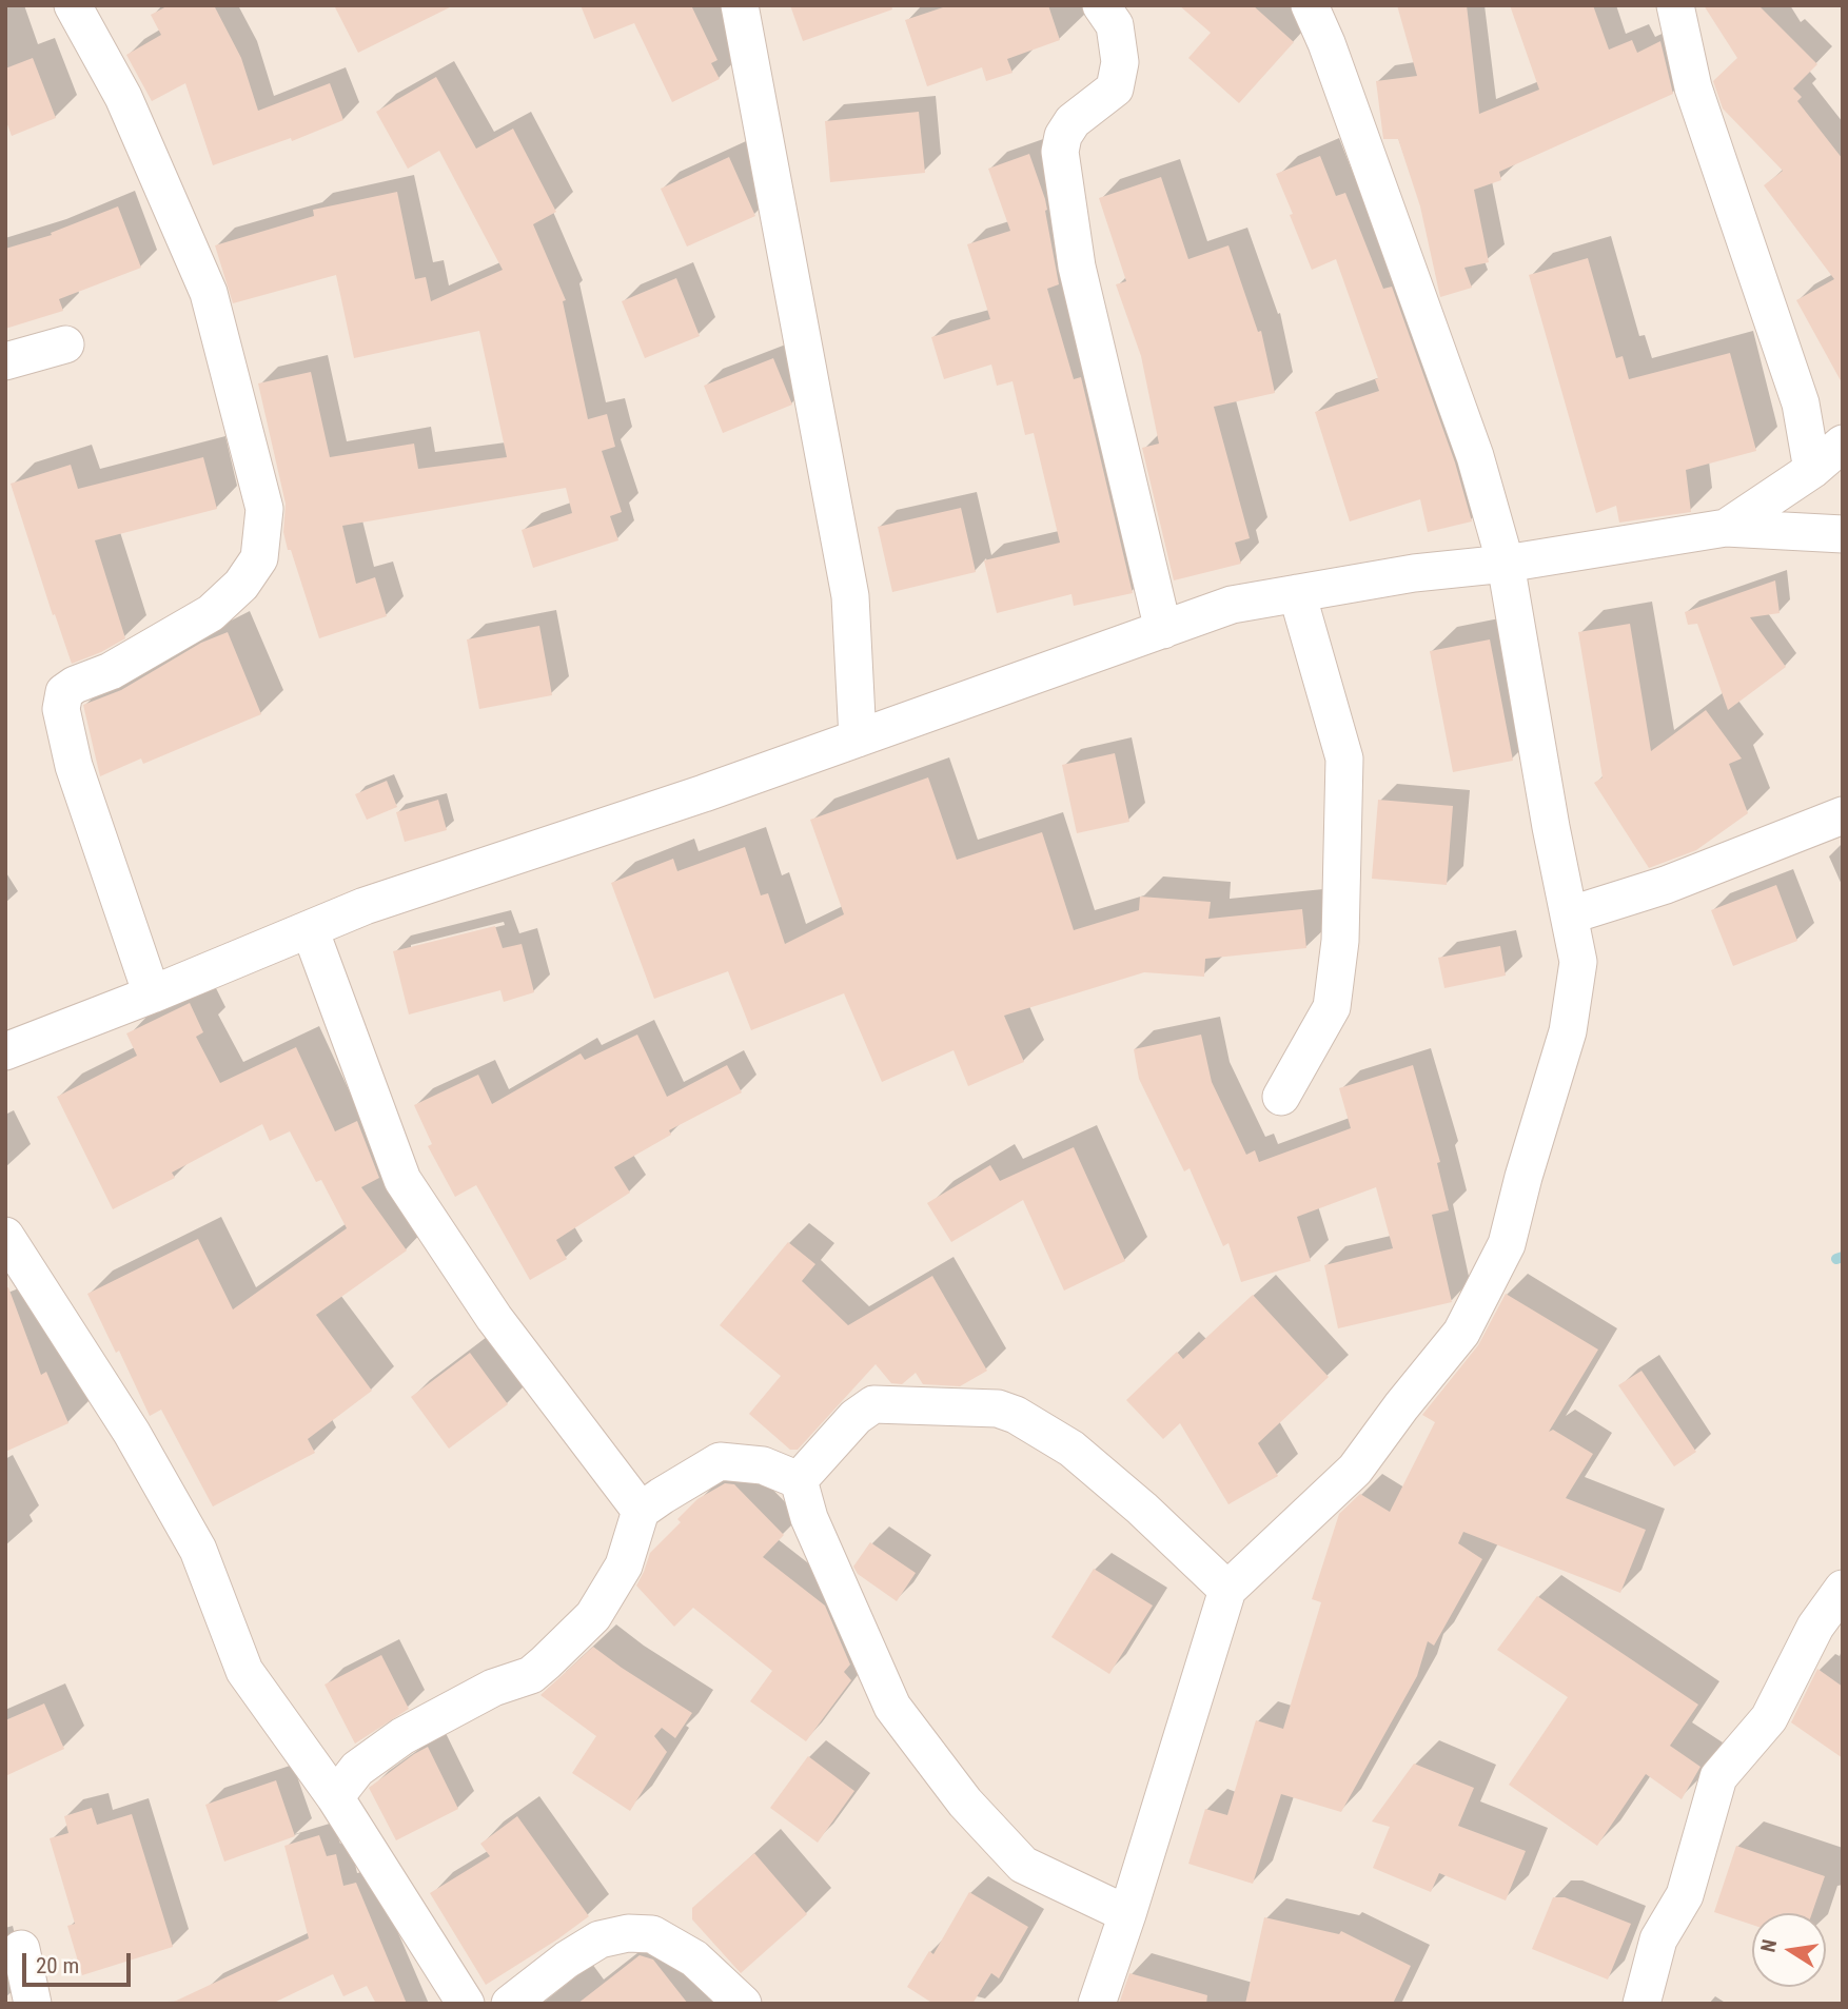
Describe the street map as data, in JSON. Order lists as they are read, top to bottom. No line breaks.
{"scale_bar":"20 m","north":"left"}
